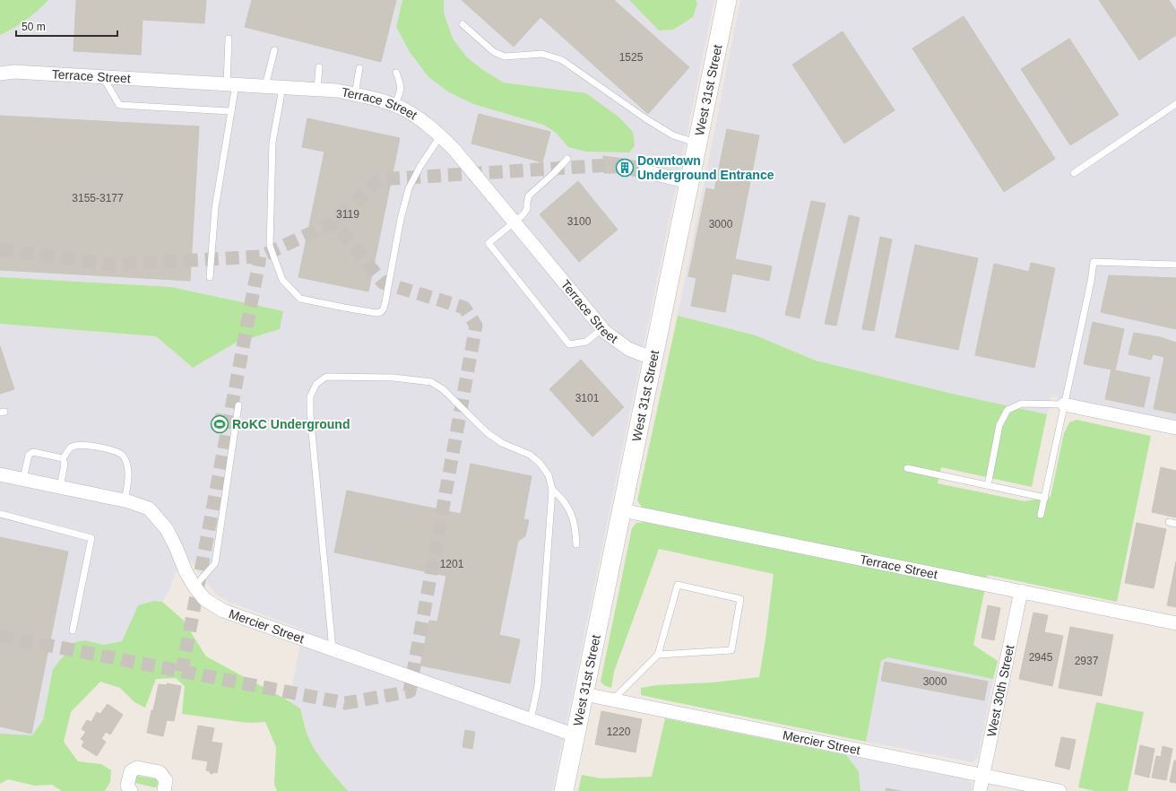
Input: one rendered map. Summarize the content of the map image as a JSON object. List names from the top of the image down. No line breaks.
{"streets":{"main road":["West 31st Street"],"street":["Terrace Street","Mercier Street","West 30th Street"]},"crossings":[["Terrace Street","West 31st Street"],["Terrace Street","West 30th Street"],["West 31st Street","Mercier Street"],["Mercier Street","West 30th Street"]],"places":{"building":["Downtown Underground Entrance"],"sports":["RoKC Underground"]},"house_numbers":["1525","3155-3177","3119","3100","3000","3101","1201","2945","2937","3000","1220"],"scale_bar":"50 m"}
